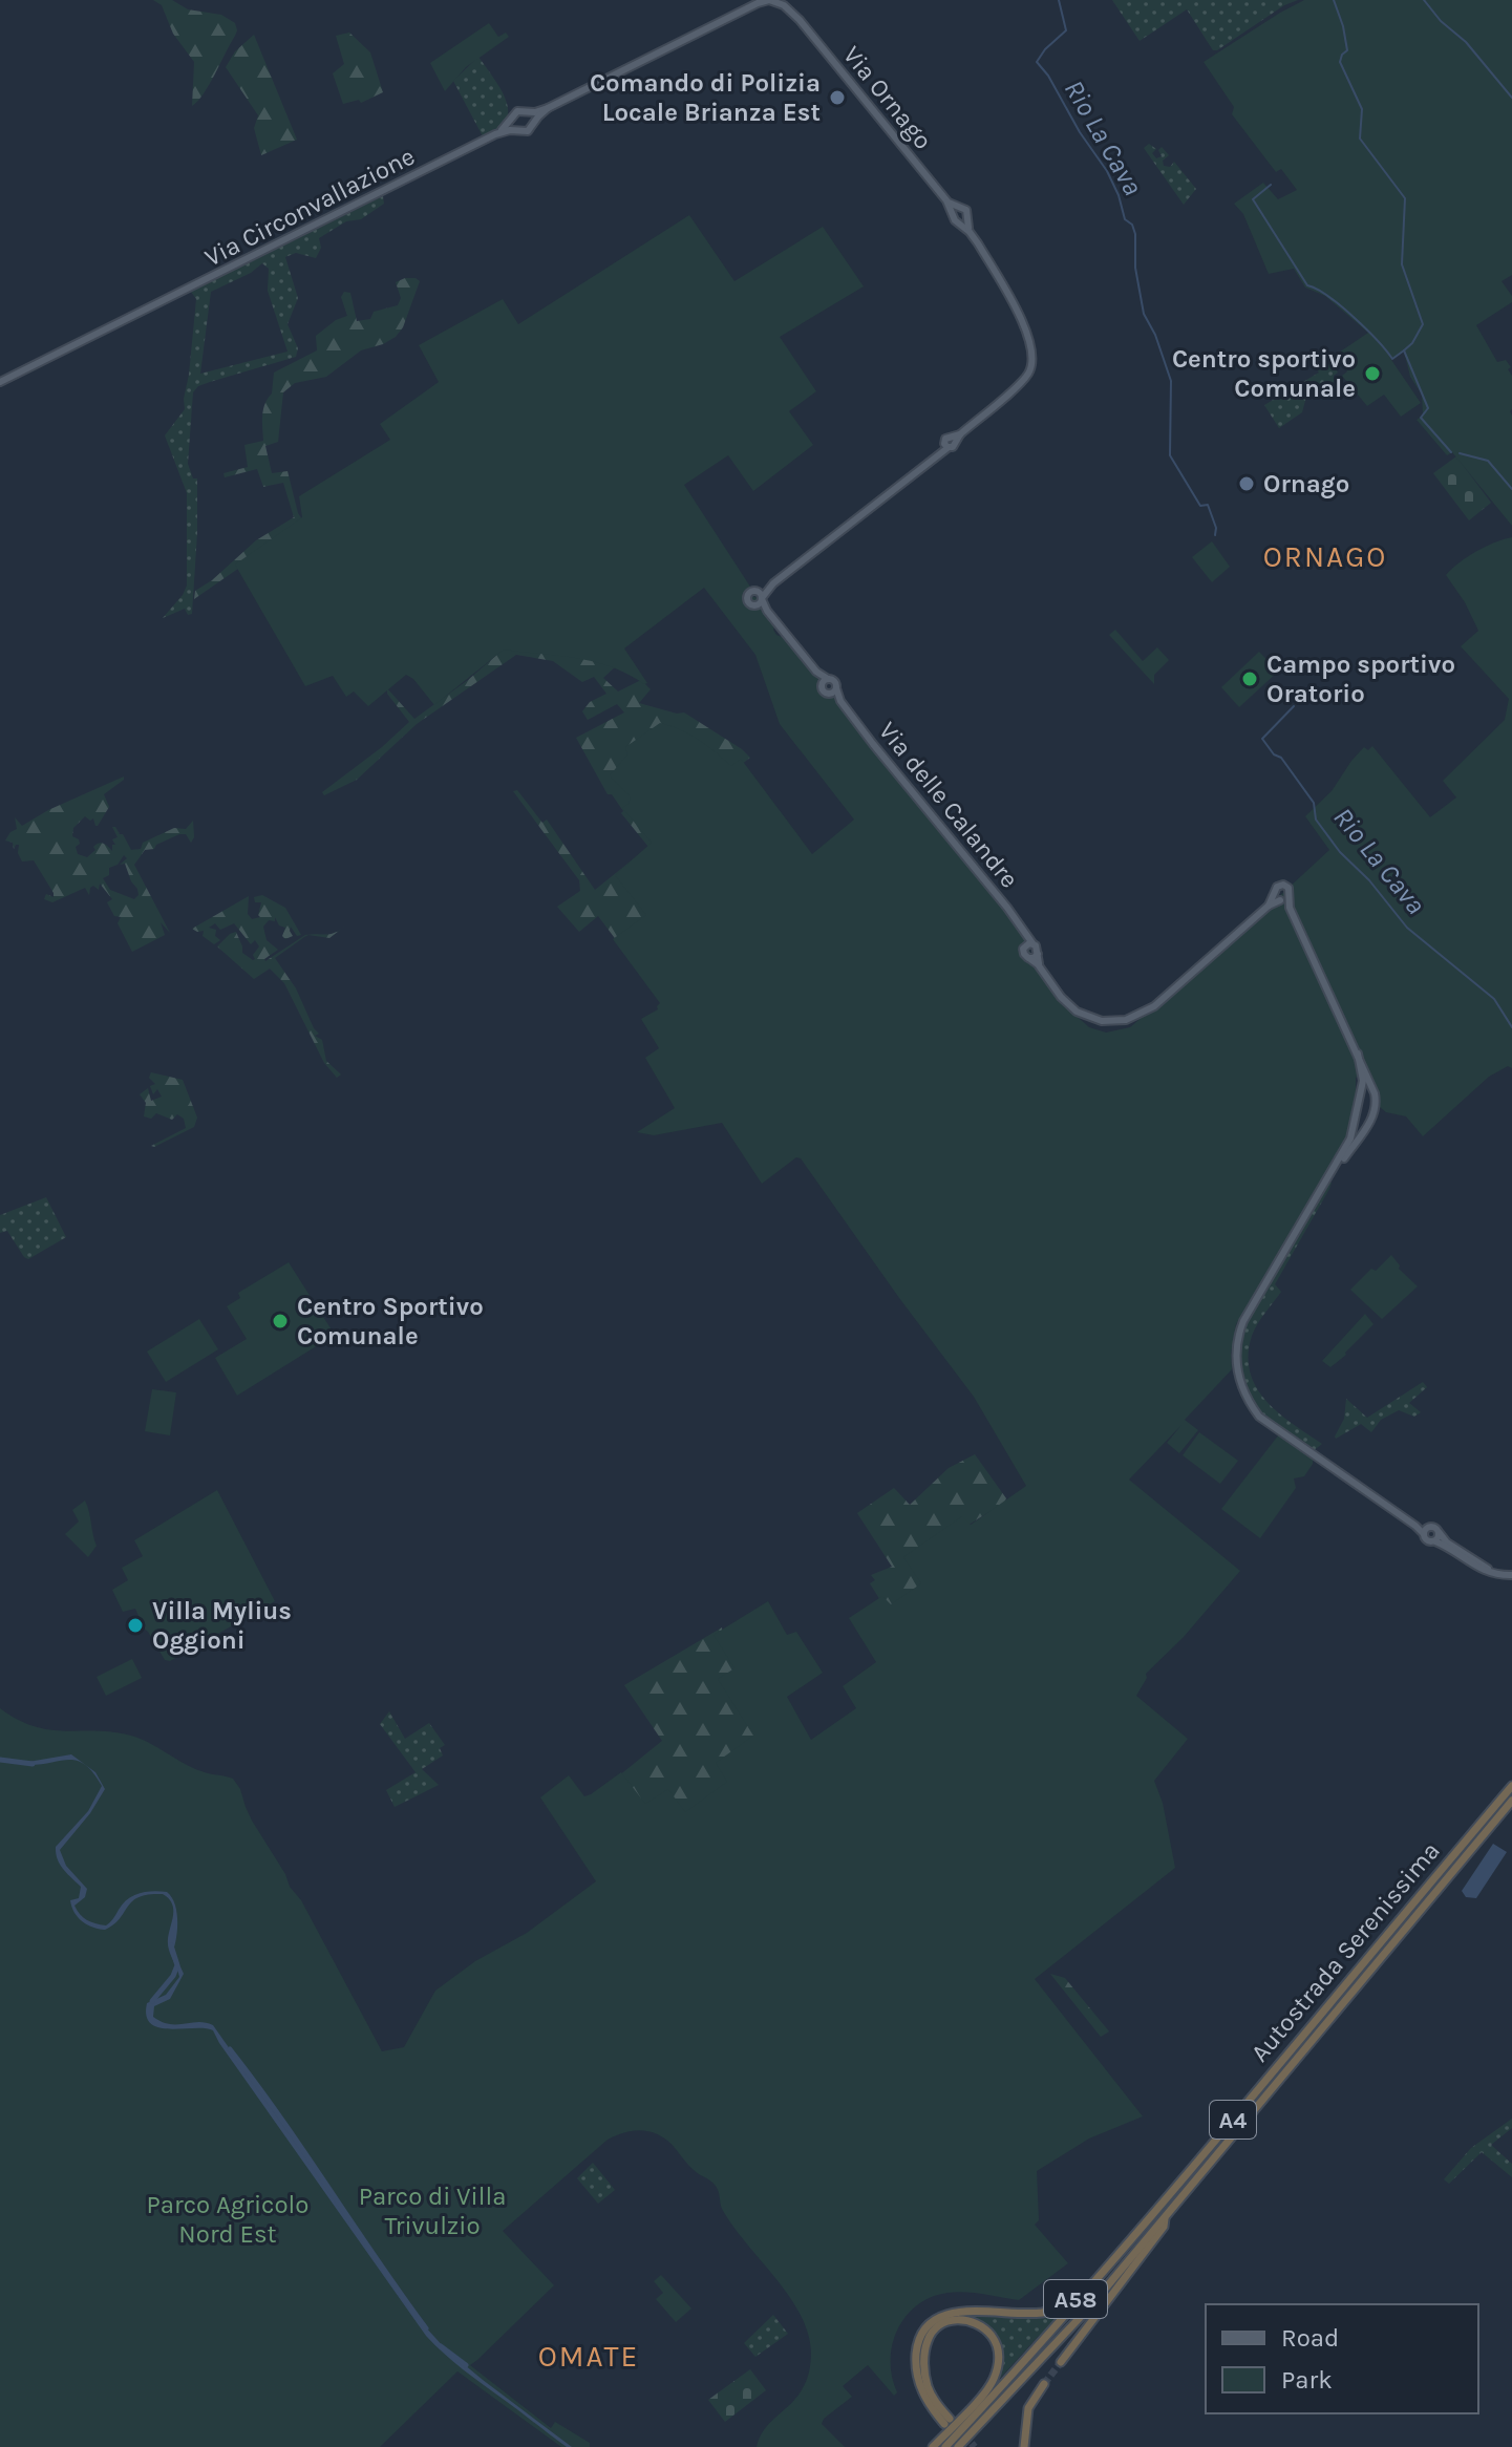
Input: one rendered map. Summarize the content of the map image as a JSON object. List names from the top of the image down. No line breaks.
{"streets":{"highway":["Autostrada Serenissima","A4","A58"],"main road":["Via Ornago","Via Circonvallazione","Via delle Calandre"]},"crossings":[["Via Ornago","Via Circonvallazione"],["Autostrada Serenissima","A58"]],"districts":["ORNAGO","OMATE"],"water":["Rio La Cava"],"parks":["Parco di Villa Trivulzio","Parco Agricolo Nord Est"],"places":["Comando di Polizia Locale Brianza Est","Centro sportivo Comunale","Ornago","Campo sportivo Oratorio","Centro Sportivo Comunale","Villa Mylius Oggioni"],"legend":["Road","Park"]}
